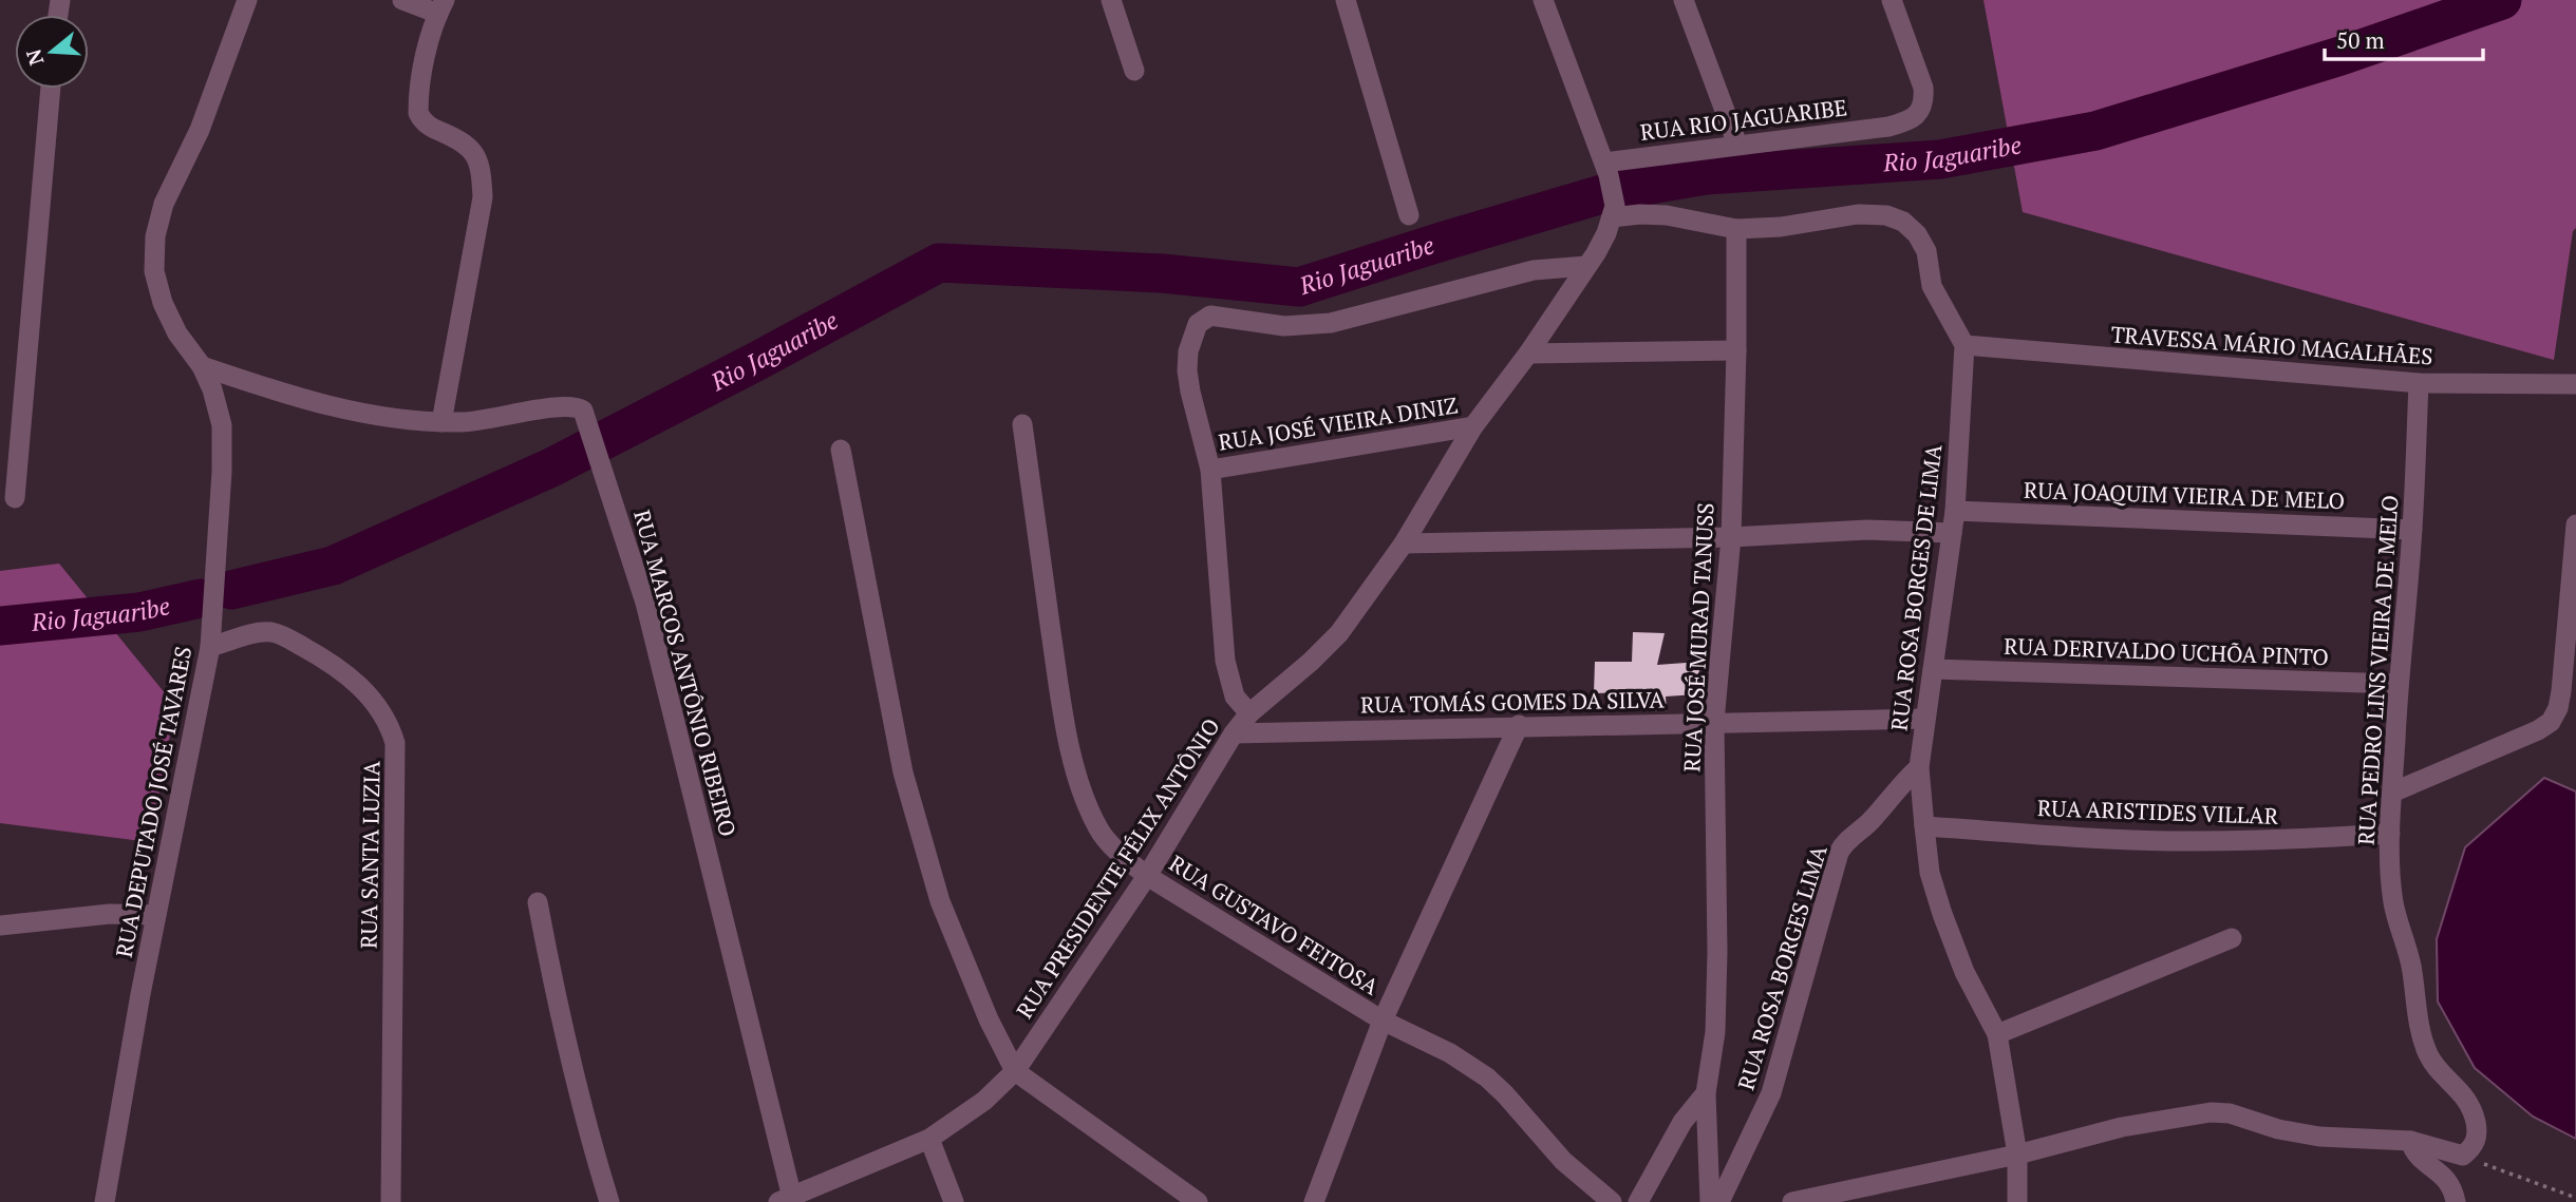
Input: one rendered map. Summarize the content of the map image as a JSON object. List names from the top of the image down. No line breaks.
{"streets":{"street":["RUA RIO JAGUARIBE","TRAVESSA MÁRIO MAGALHÃES","RUA JOSÉ VIEIRA DINIZ","RUA JOAQUIM VIEIRA DE MELO","RUA ROSA BORGES DE LIMA","RUA JOSÉ MURAD TANUSS","RUA DERIVALDO UCHÕA PINTO","RUA PEDRO LINS VIEIRA DE MELO","RUA MARCOS ANTÔNIO RIBEIRO","RUA TOMÁS GOMES DA SILVA","RUA DEPUTADO JOSÉ TAVARES","RUA ARISTIDES VILLAR","RUA SANTA LUZIA","RUA PRESIDENTE FÉLIX ANTÔNIO","RUA GUSTAVO FEITOSA","RUA ROSA BORGES LIMA"]},"crossings":[["TRAVESSA MÁRIO MAGALHÃES","RUA ROSA BORGES DE LIMA"],["TRAVESSA MÁRIO MAGALHÃES","RUA PEDRO LINS VIEIRA DE MELO"],["RUA JOSÉ VIEIRA DINIZ","RUA PRESIDENTE FÉLIX ANTÔNIO"],["RUA JOAQUIM VIEIRA DE MELO","RUA ROSA BORGES DE LIMA"],["RUA JOAQUIM VIEIRA DE MELO","RUA PEDRO LINS VIEIRA DE MELO"],["RUA ROSA BORGES DE LIMA","RUA DERIVALDO UCHÕA PINTO"],["RUA ROSA BORGES DE LIMA","RUA TOMÁS GOMES DA SILVA"],["RUA ROSA BORGES DE LIMA","RUA ARISTIDES VILLAR"],["RUA ROSA BORGES DE LIMA","RUA ROSA BORGES LIMA"],["RUA JOSÉ MURAD TANUSS","RUA TOMÁS GOMES DA SILVA"],["RUA DERIVALDO UCHÕA PINTO","RUA PEDRO LINS VIEIRA DE MELO"],["RUA PEDRO LINS VIEIRA DE MELO","RUA ARISTIDES VILLAR"],["RUA MARCOS ANTÔNIO RIBEIRO","RUA DEPUTADO JOSÉ TAVARES"],["RUA MARCOS ANTÔNIO RIBEIRO","RUA PRESIDENTE FÉLIX ANTÔNIO"],["RUA TOMÁS GOMES DA SILVA","RUA PRESIDENTE FÉLIX ANTÔNIO"],["RUA DEPUTADO JOSÉ TAVARES","RUA SANTA LUZIA"],["RUA PRESIDENTE FÉLIX ANTÔNIO","RUA GUSTAVO FEITOSA"]],"water":["Rio Jaguaribe"],"scale_bar":"50 m","north":"left"}
